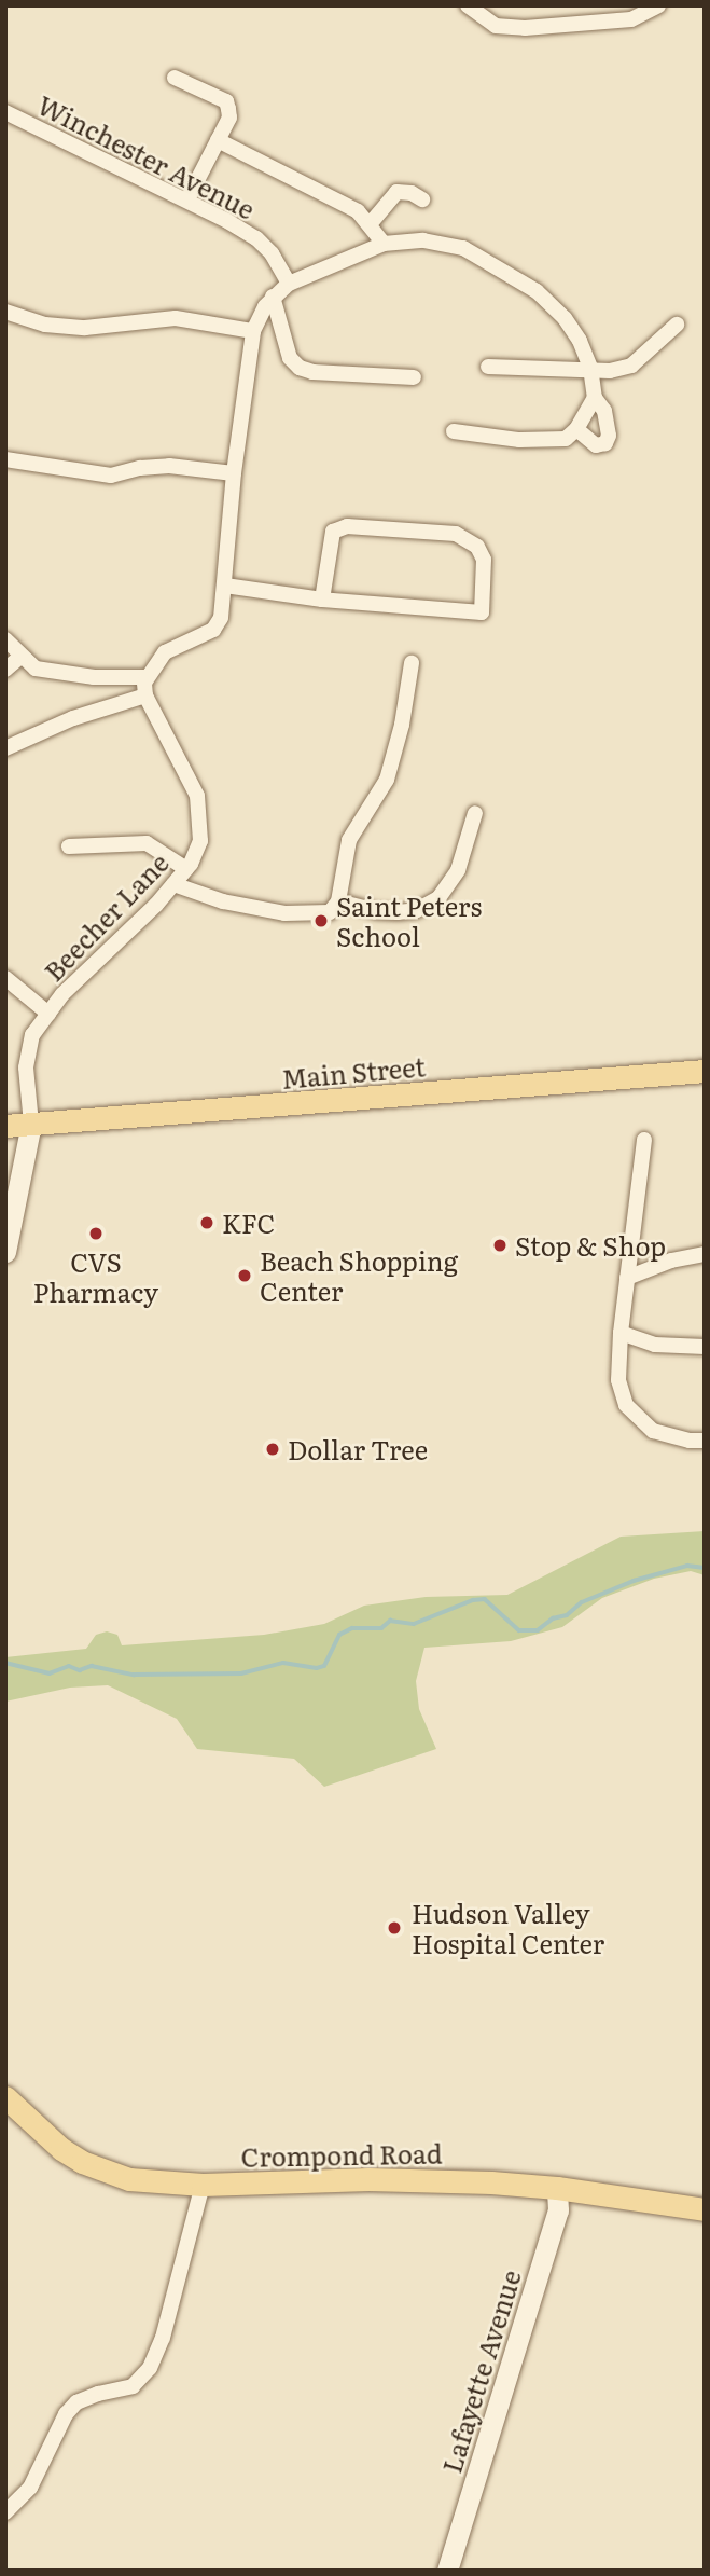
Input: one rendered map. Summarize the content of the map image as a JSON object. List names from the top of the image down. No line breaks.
{"streets":{"main road":["Main Street","Crompond Road"],"street":["Winchester Avenue","Beecher Lane","Lafayette Avenue"]},"crossings":[["Beecher Lane","Main Street"],["Crompond Road","Lafayette Avenue"]],"places":["Saint Peters School","KFC","CVS Pharmacy","Stop & Shop","Beach Shopping Center","Dollar Tree","Hudson Valley Hospital Center"]}
